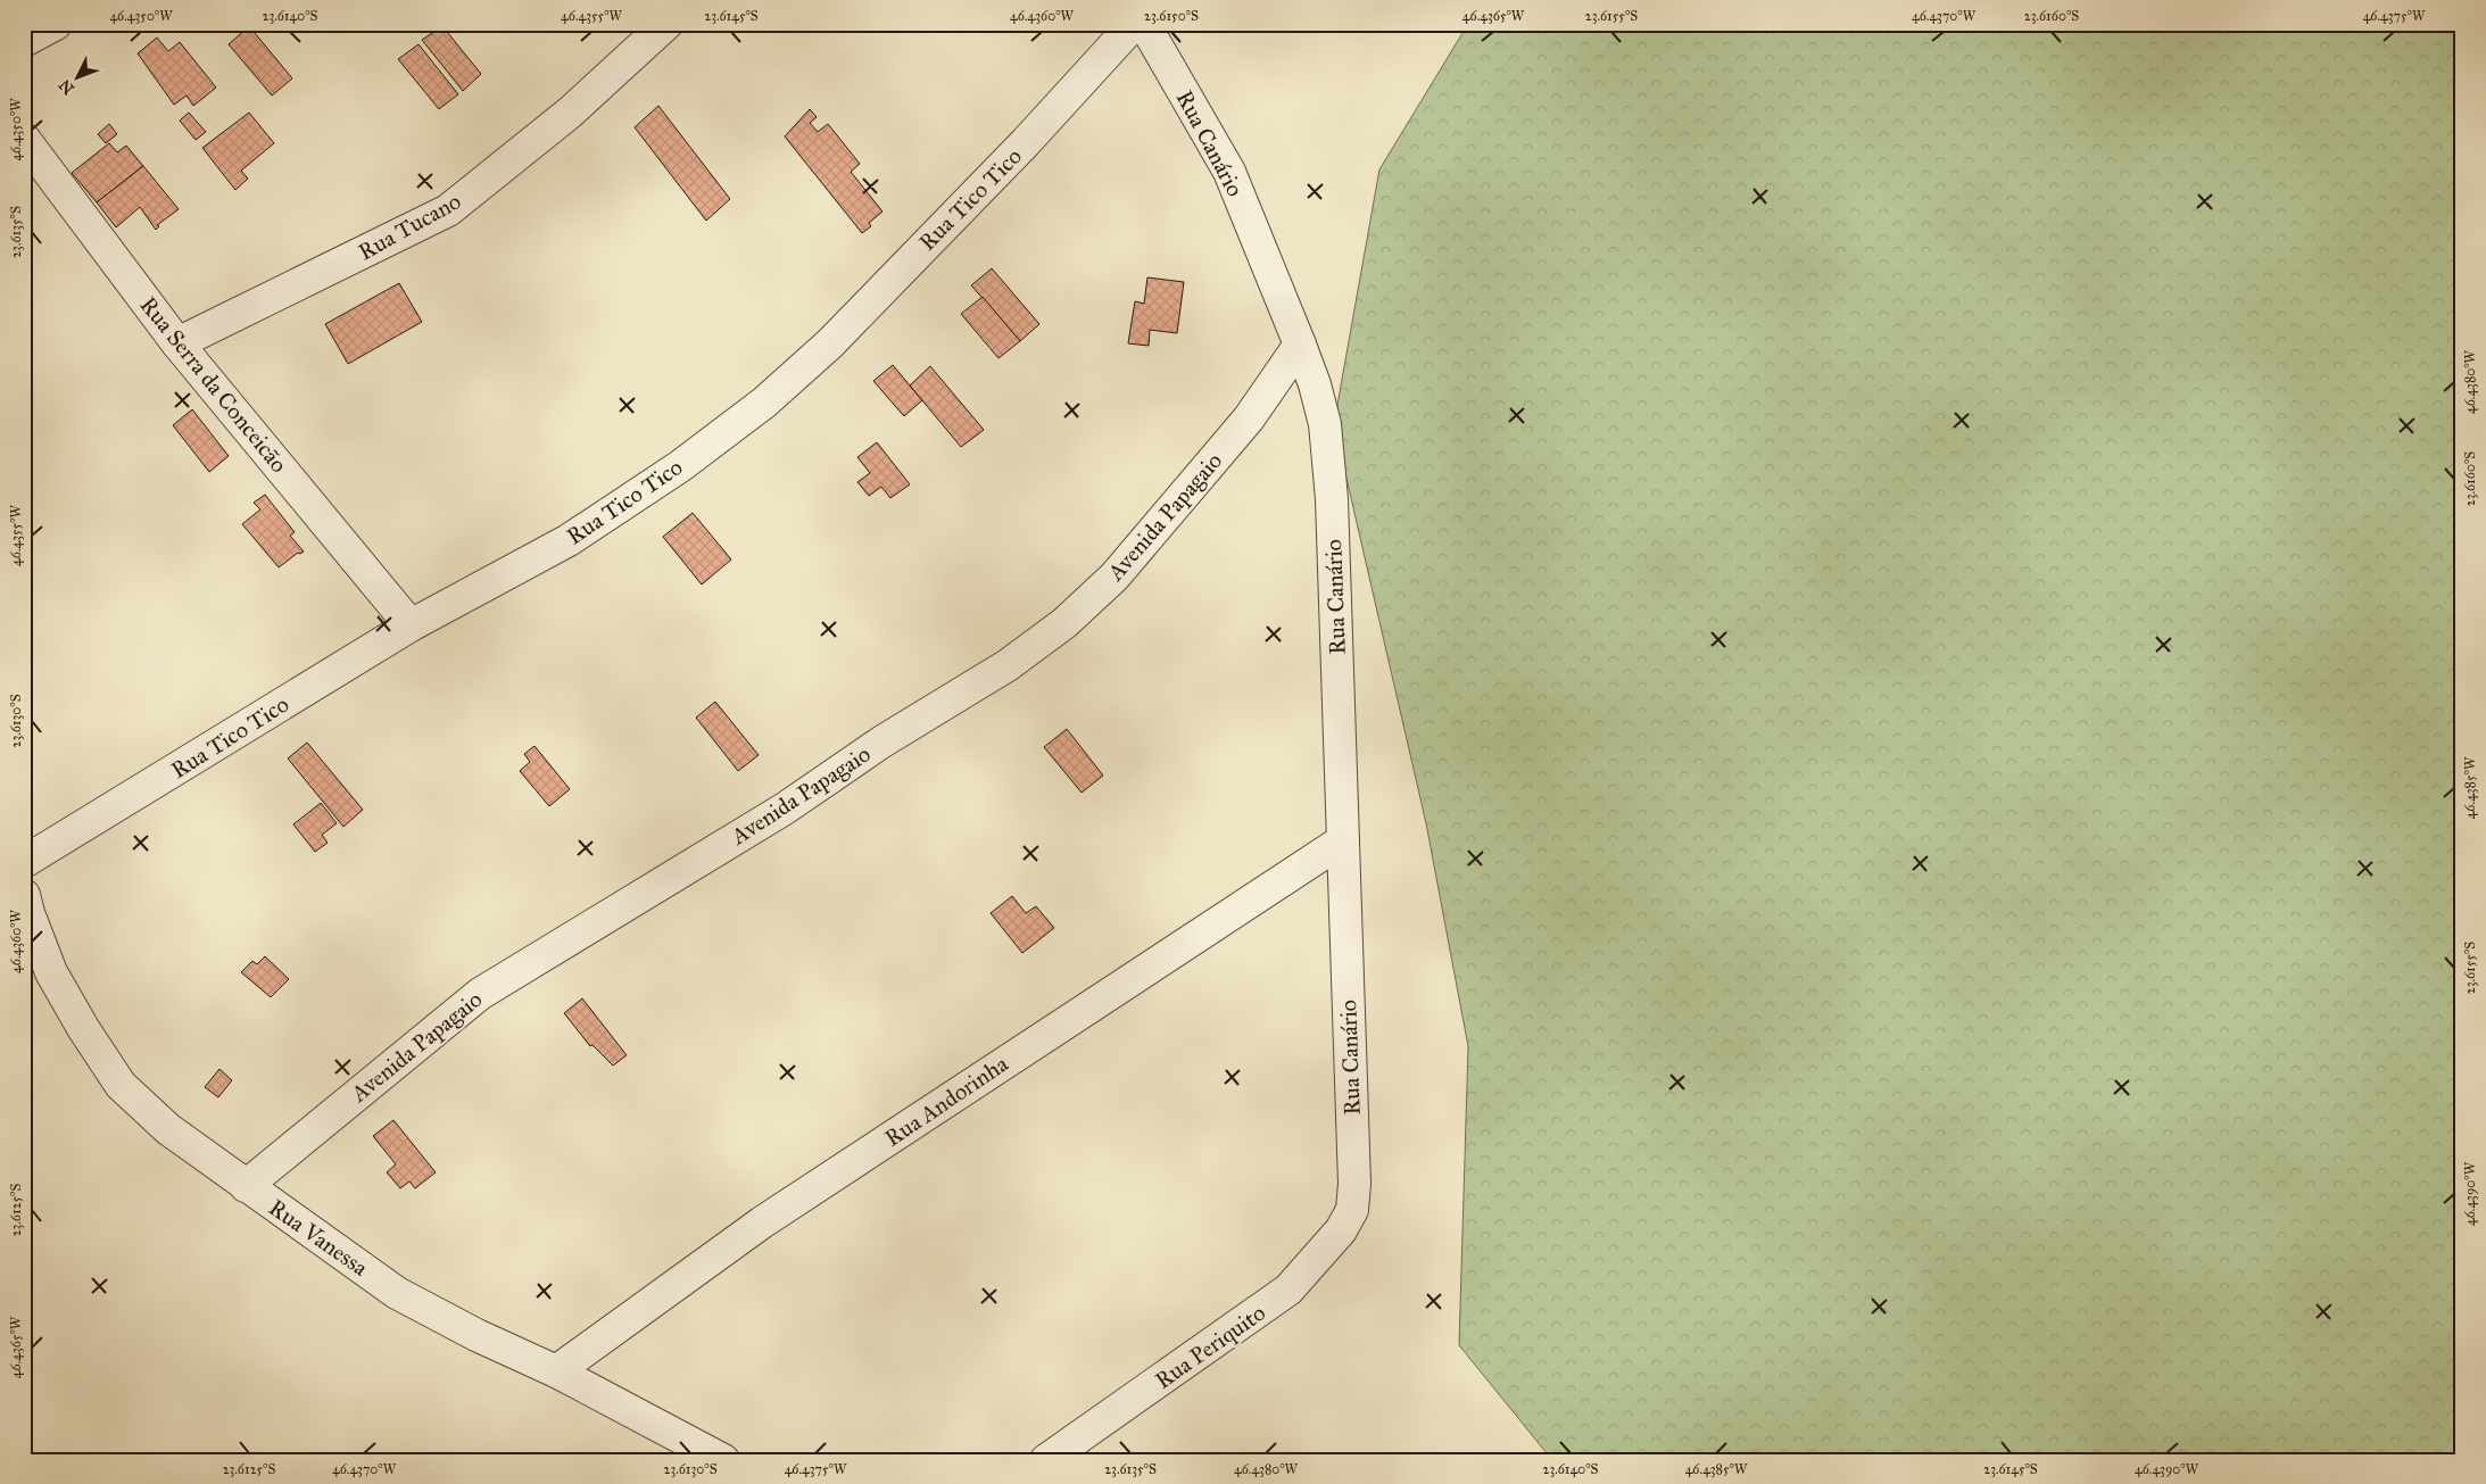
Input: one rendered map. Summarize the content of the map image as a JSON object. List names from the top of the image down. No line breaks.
{"streets":{"street":["Rua Canário","Rua Tico Tico","Rua Tucano","Rua Serra da Conceicão","Avenida Papagaio","Rua Andorinha","Rua Vanessa","Rua Periquito"]},"crossings":[["Rua Canário","Rua Tico Tico"],["Rua Canário","Avenida Papagaio"],["Rua Canário","Rua Andorinha"],["Rua Canário","Rua Periquito"],["Rua Tico Tico","Rua Serra da Conceicão"],["Rua Tucano","Rua Serra da Conceicão"],["Avenida Papagaio","Rua Vanessa"],["Rua Andorinha","Rua Vanessa"]],"north":"bottom left","coordinates":["46.4350°W","23.6140°S","46.4355°W","23.6145°S","46.4360°W","23.6150°S","46.4365°W","23.6155°S","46.4370°W","23.6160°S","46.4375°W","23.6135°S","46.4380°W","23.6130°S","46.4385°W","46.4390°W","23.6125°S"]}
